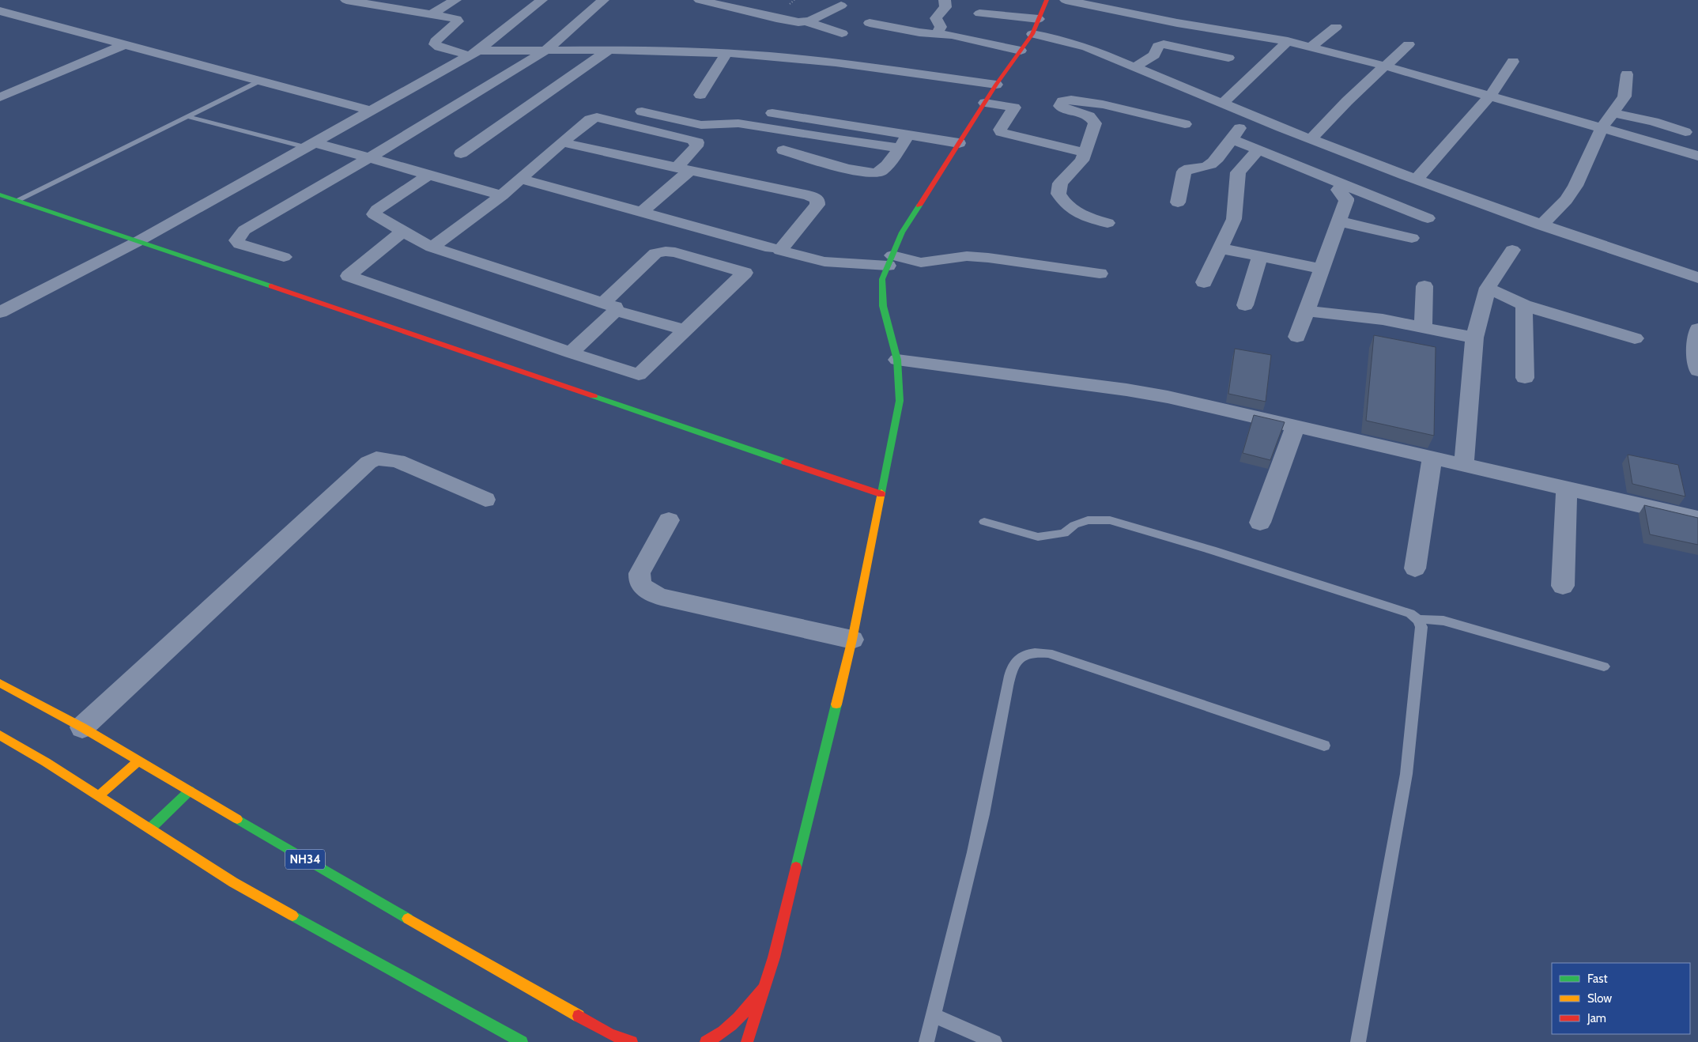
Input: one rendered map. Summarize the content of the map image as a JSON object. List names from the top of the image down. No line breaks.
{"streets":{"main road":["NH34"]},"legend":["Fast","Slow","Jam"]}
